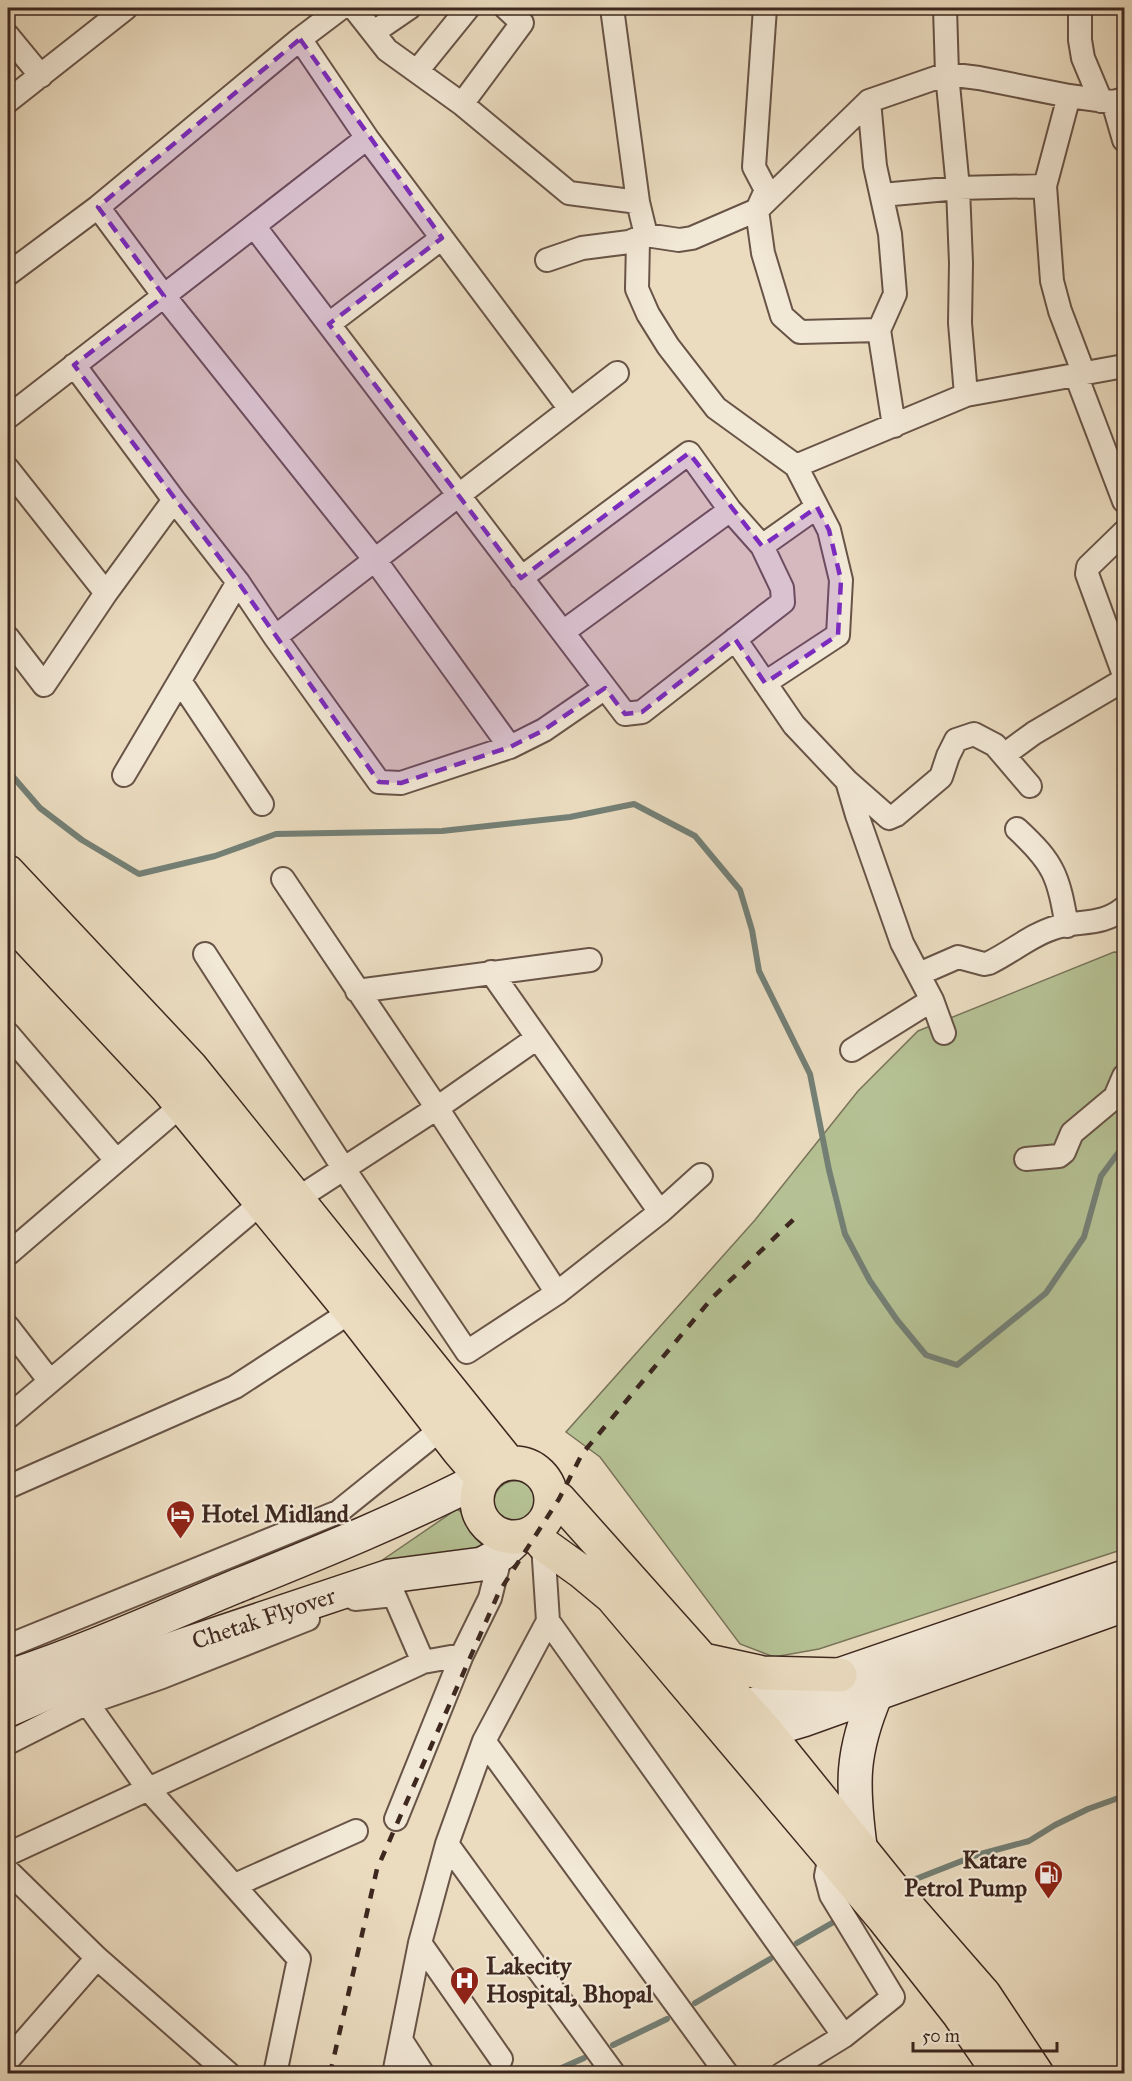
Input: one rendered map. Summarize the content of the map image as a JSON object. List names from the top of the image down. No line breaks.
{"streets":{"main road":["Chetak Flyover"]},"places":{"hotel":["Hotel Midland"],"fuel station":["Katare Petrol Pump"],"hospital":["Lakecity Hospital, Bhopal"]},"scale_bar":"50 m"}
